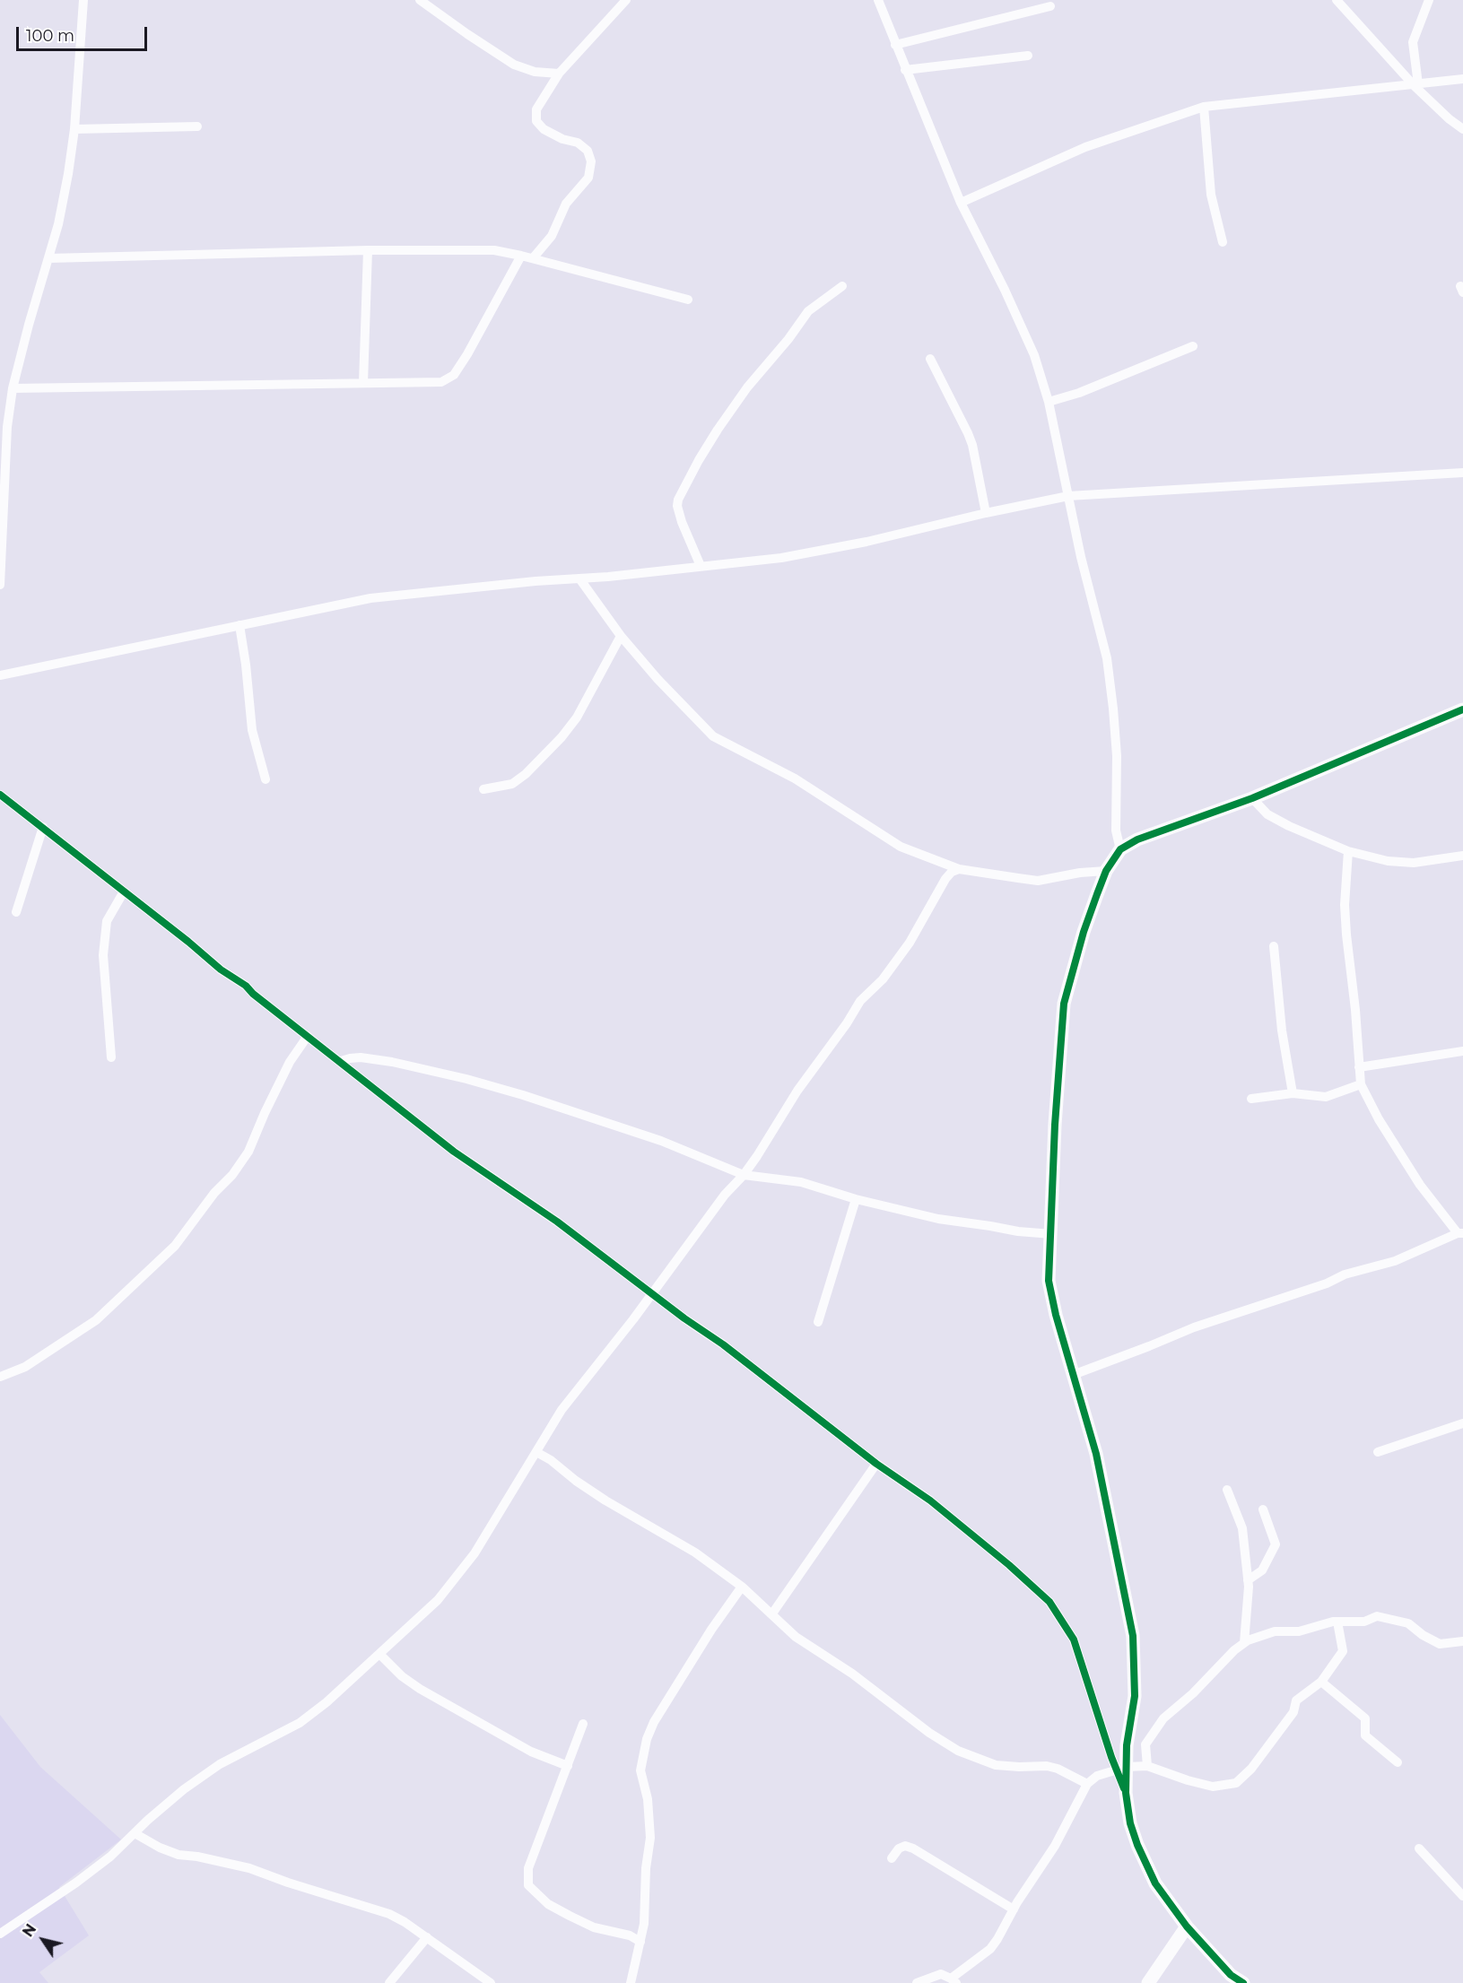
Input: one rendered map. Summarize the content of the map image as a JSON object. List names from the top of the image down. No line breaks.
{"scale_bar":"100 m","north":"top left"}
